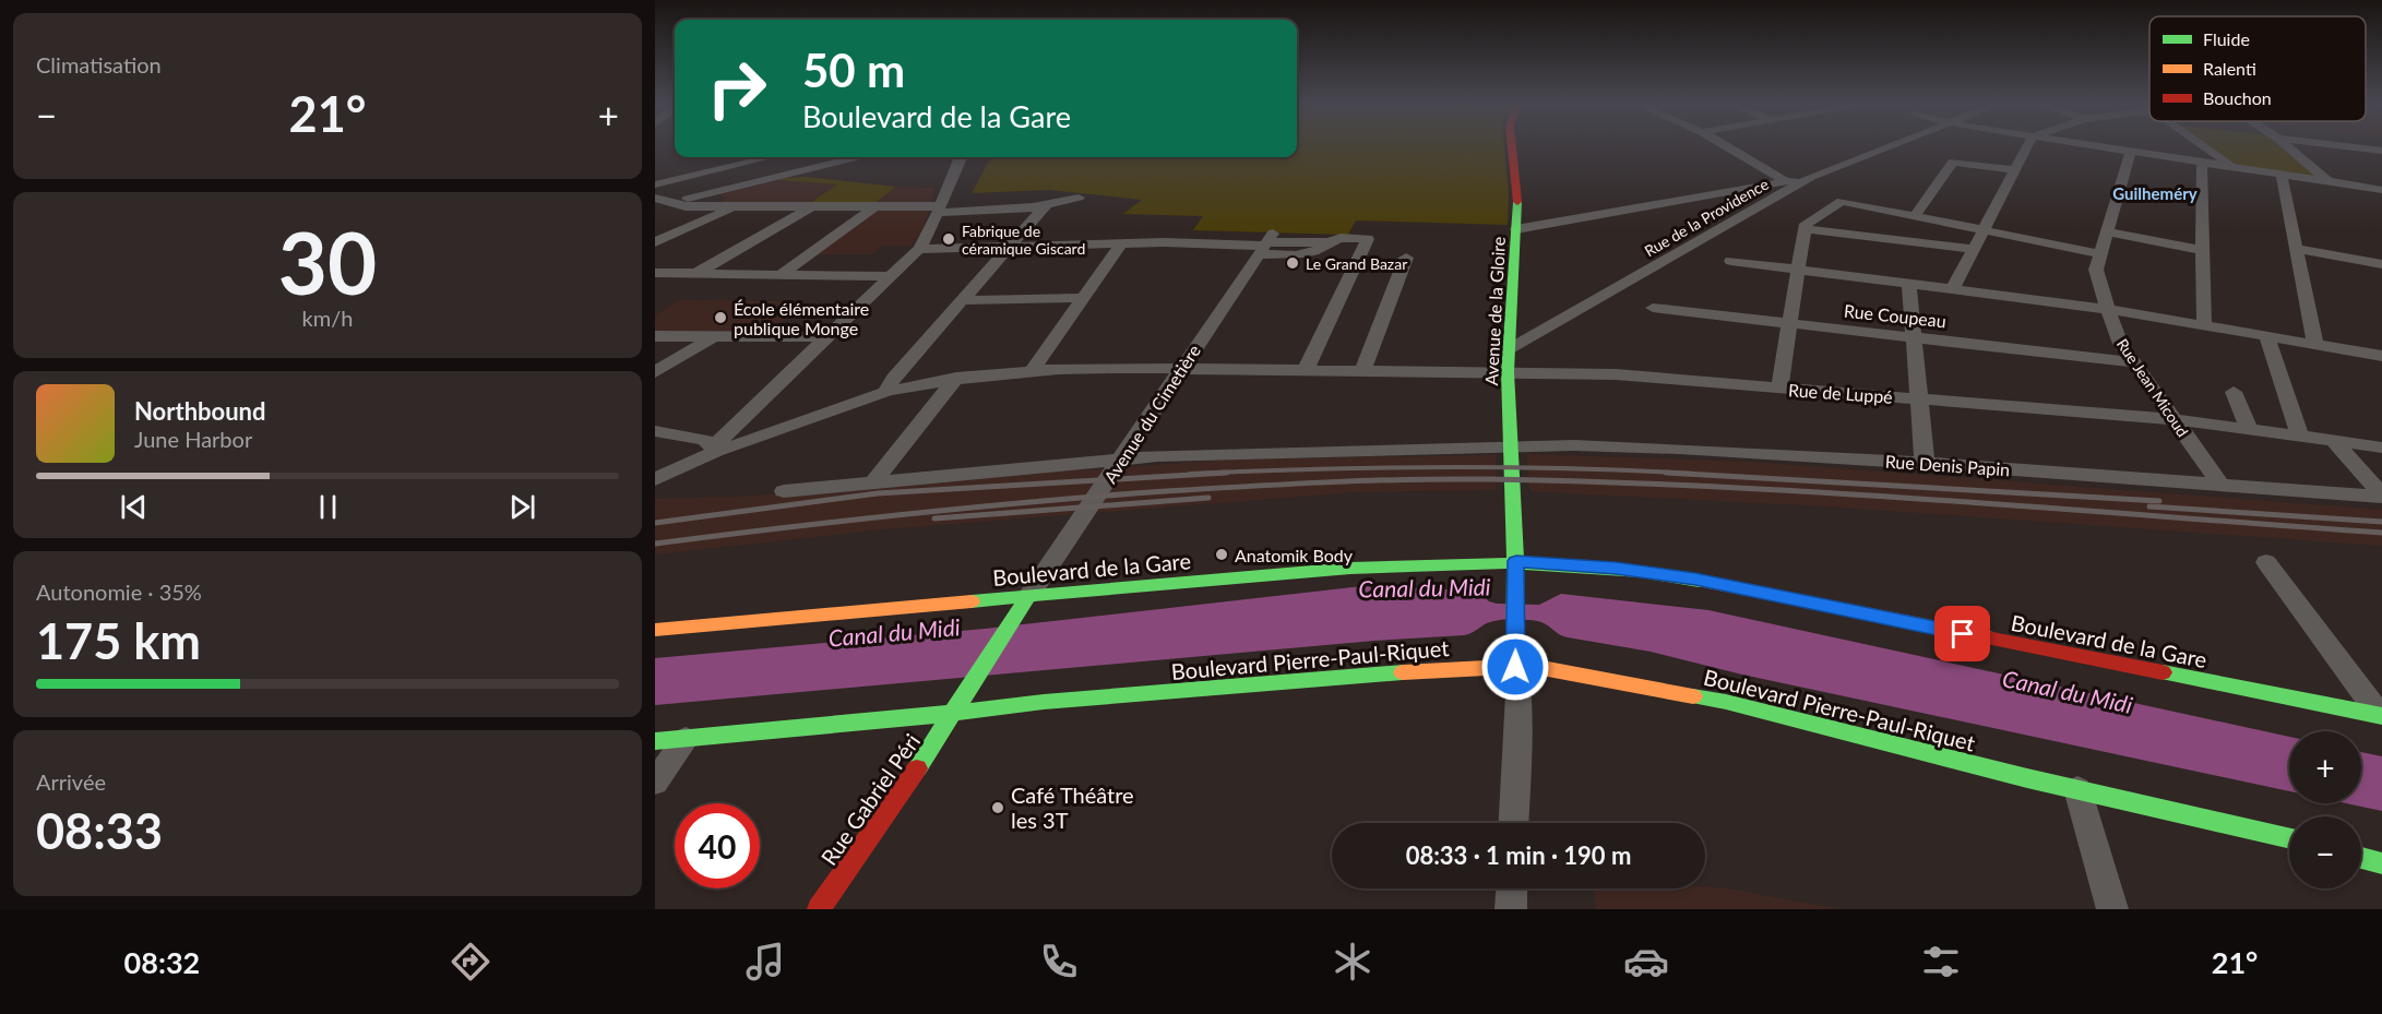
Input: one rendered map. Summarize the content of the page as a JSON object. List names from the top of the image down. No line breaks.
{"streets":{"main road":["Avenue de la Gloire","Boulevard de la Gare","Boulevard Pierre-Paul-Riquet","Rue Gabriel Péri"],"street":["Rue de la Providence","Rue Coupeau","Rue Jean Micoud","Rue de Luppé","Avenue du Cimetière","Rue Denis Papin"]},"crossings":[["Rue de la Providence","Avenue de la Gloire"],["Avenue de la Gloire","Rue de Luppé"],["Avenue de la Gloire","Rue Denis Papin"],["Avenue de la Gloire","Boulevard de la Gare"],["Avenue de la Gloire","Boulevard Pierre-Paul-Riquet"],["Rue Coupeau","Rue Jean Micoud"],["Rue Jean Micoud","Rue de Luppé"],["Rue Jean Micoud","Rue Denis Papin"],["Rue de Luppé","Avenue du Cimetière"],["Avenue du Cimetière","Rue Denis Papin"],["Avenue du Cimetière","Boulevard de la Gare"],["Avenue du Cimetière","Rue Gabriel Péri"],["Boulevard de la Gare","Rue Gabriel Péri"],["Boulevard Pierre-Paul-Riquet","Rue Gabriel Péri"]],"districts":["Guilheméry"],"water":["Canal du Midi"],"places":["Fabrique de céramique Giscard","Le Grand Bazar","École élémentaire publique Monge","Anatomik Body","Café Théâtre les 3T"],"legend":["Fluide","Ralenti","Bouchon"],"page":{"tile":["Climatisation",["30","km/h"],["Autonomie · 35%","175 km"],["Arrivée","08:33"]],"turn":["50 m","Boulevard de la Gare"],"heat":["−","21°","+"],"song":["Northbound","June Harbor"],"map_buttons":["+","−"],"limit":"40","trip":"08:33 · 1 min · 190 m","tabs":["08:32","21°"]}}
